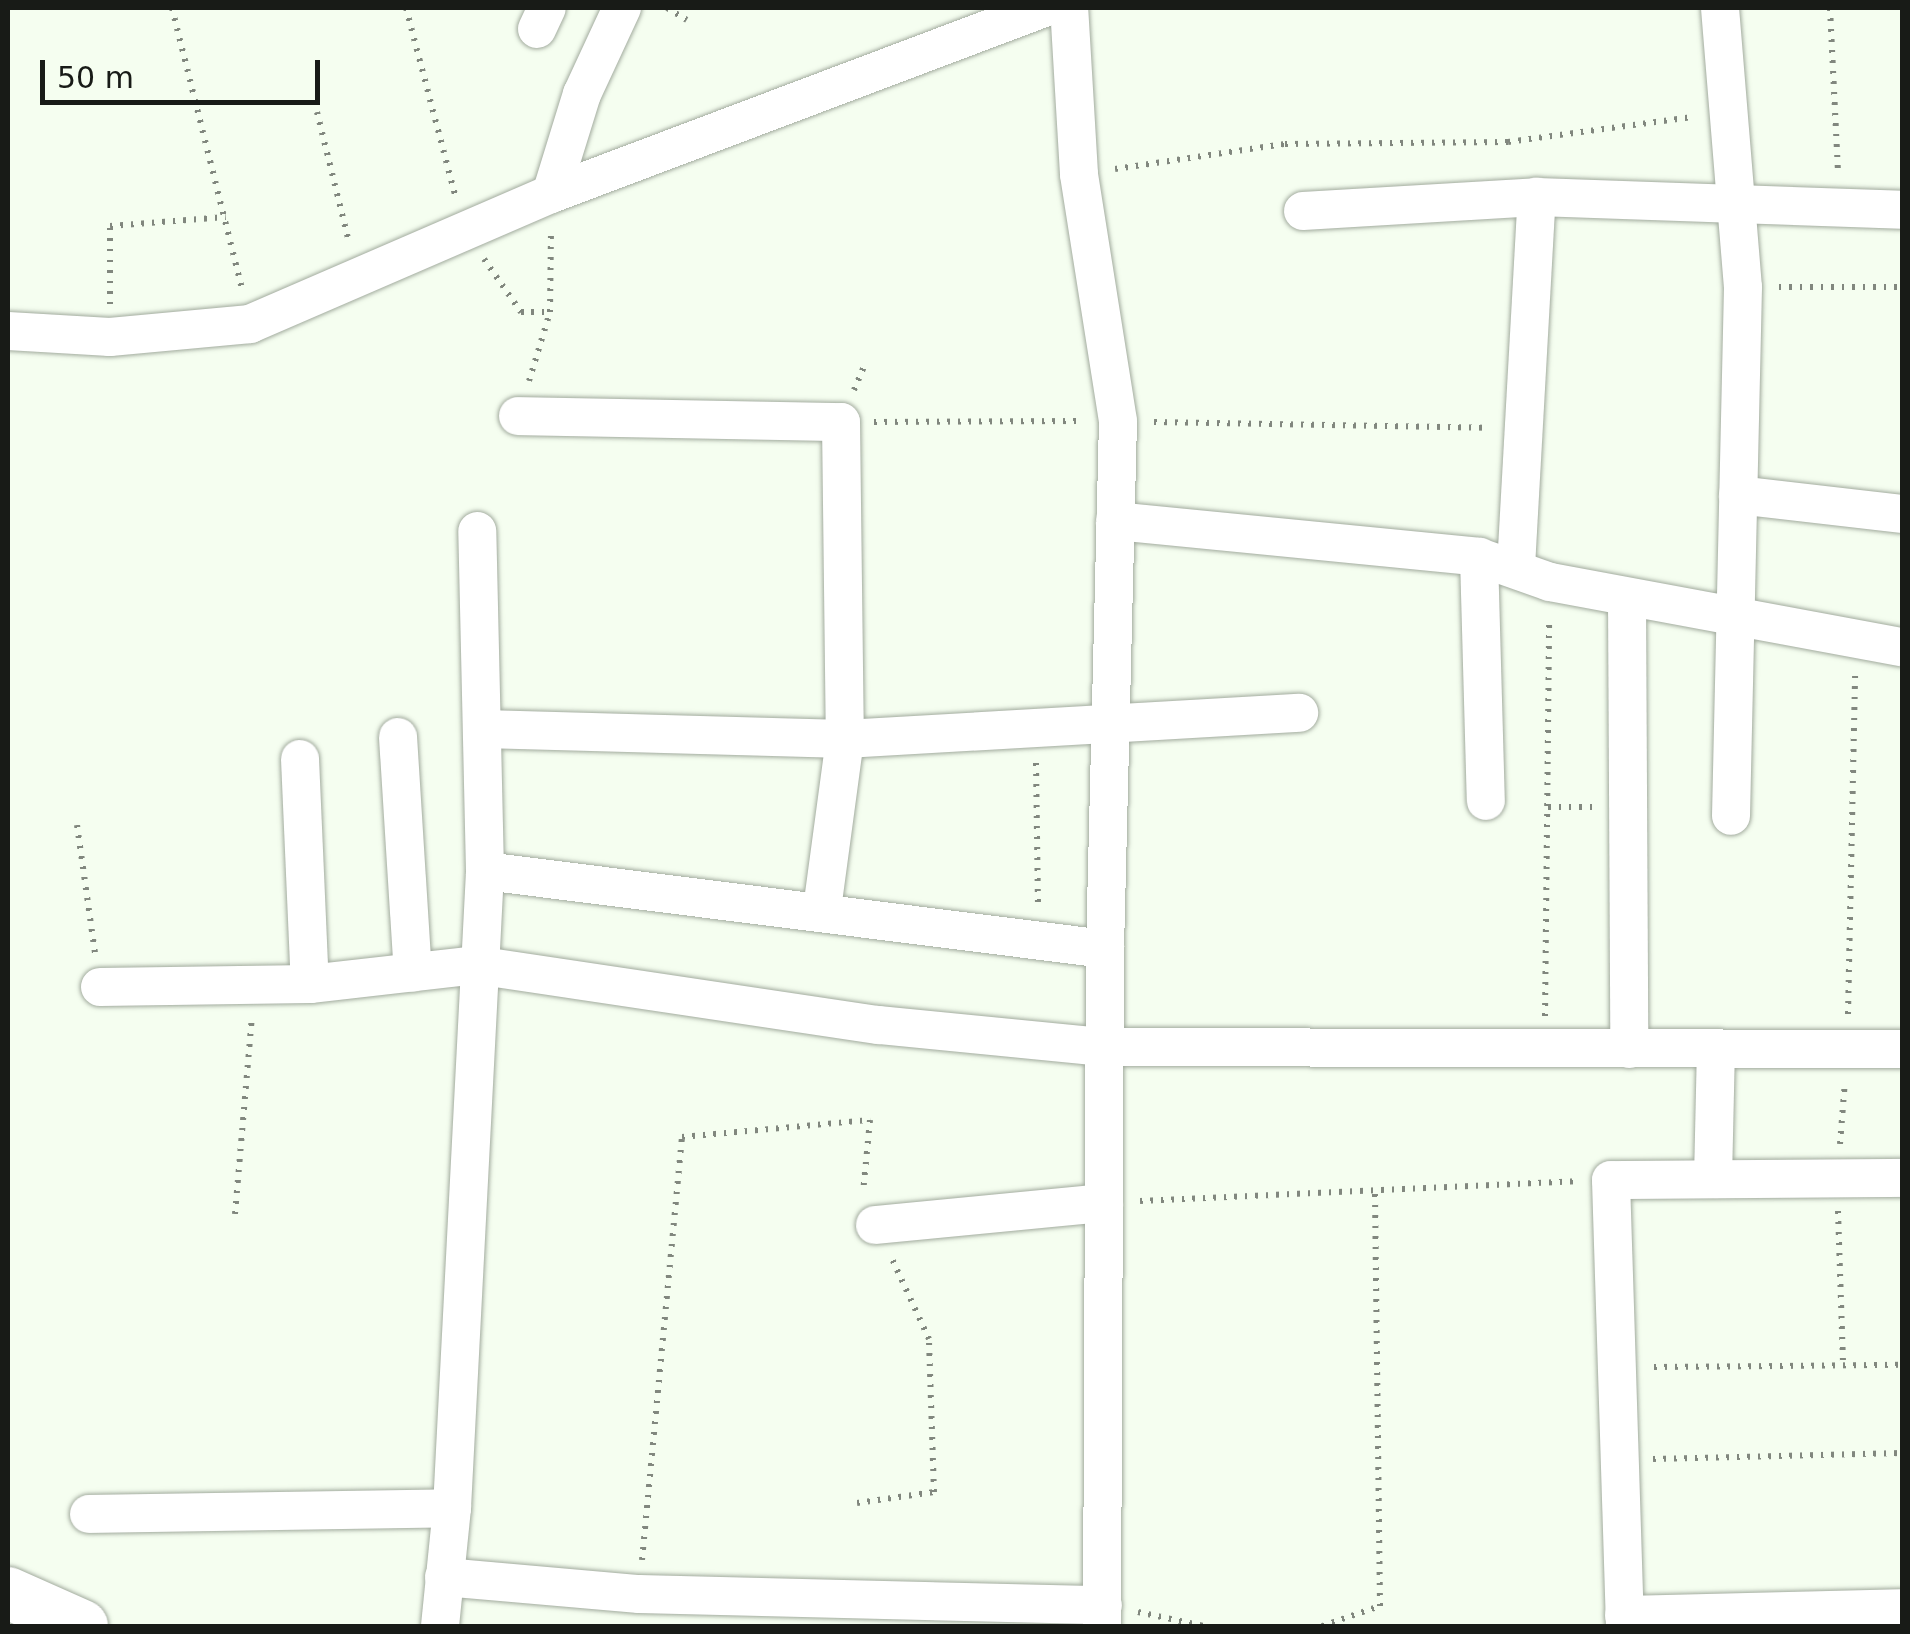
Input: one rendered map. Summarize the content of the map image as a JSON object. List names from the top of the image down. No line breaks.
{"scale_bar":"50 m"}
